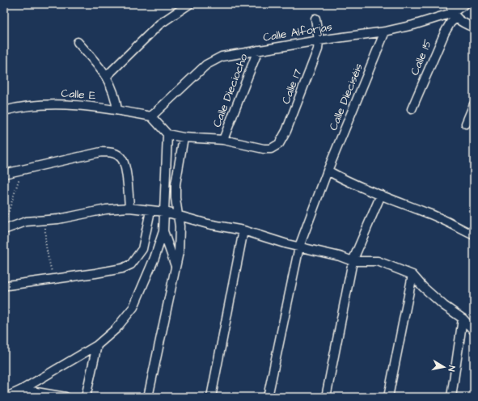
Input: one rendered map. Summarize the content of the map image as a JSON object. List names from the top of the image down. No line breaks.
{"streets":{"street":["Calle Alforjas","Calle 15","Calle 17","Calle Dieciocho","Calle E","Calle Dieciséis"]},"crossings":[["Calle Alforjas","Calle 15"],["Calle Alforjas","Calle 17"],["Calle Alforjas","Calle Dieciocho"],["Calle Alforjas","Calle E"],["Calle Alforjas","Calle Dieciséis"],["Calle 17","Calle Dieciocho"]],"north":"right"}
